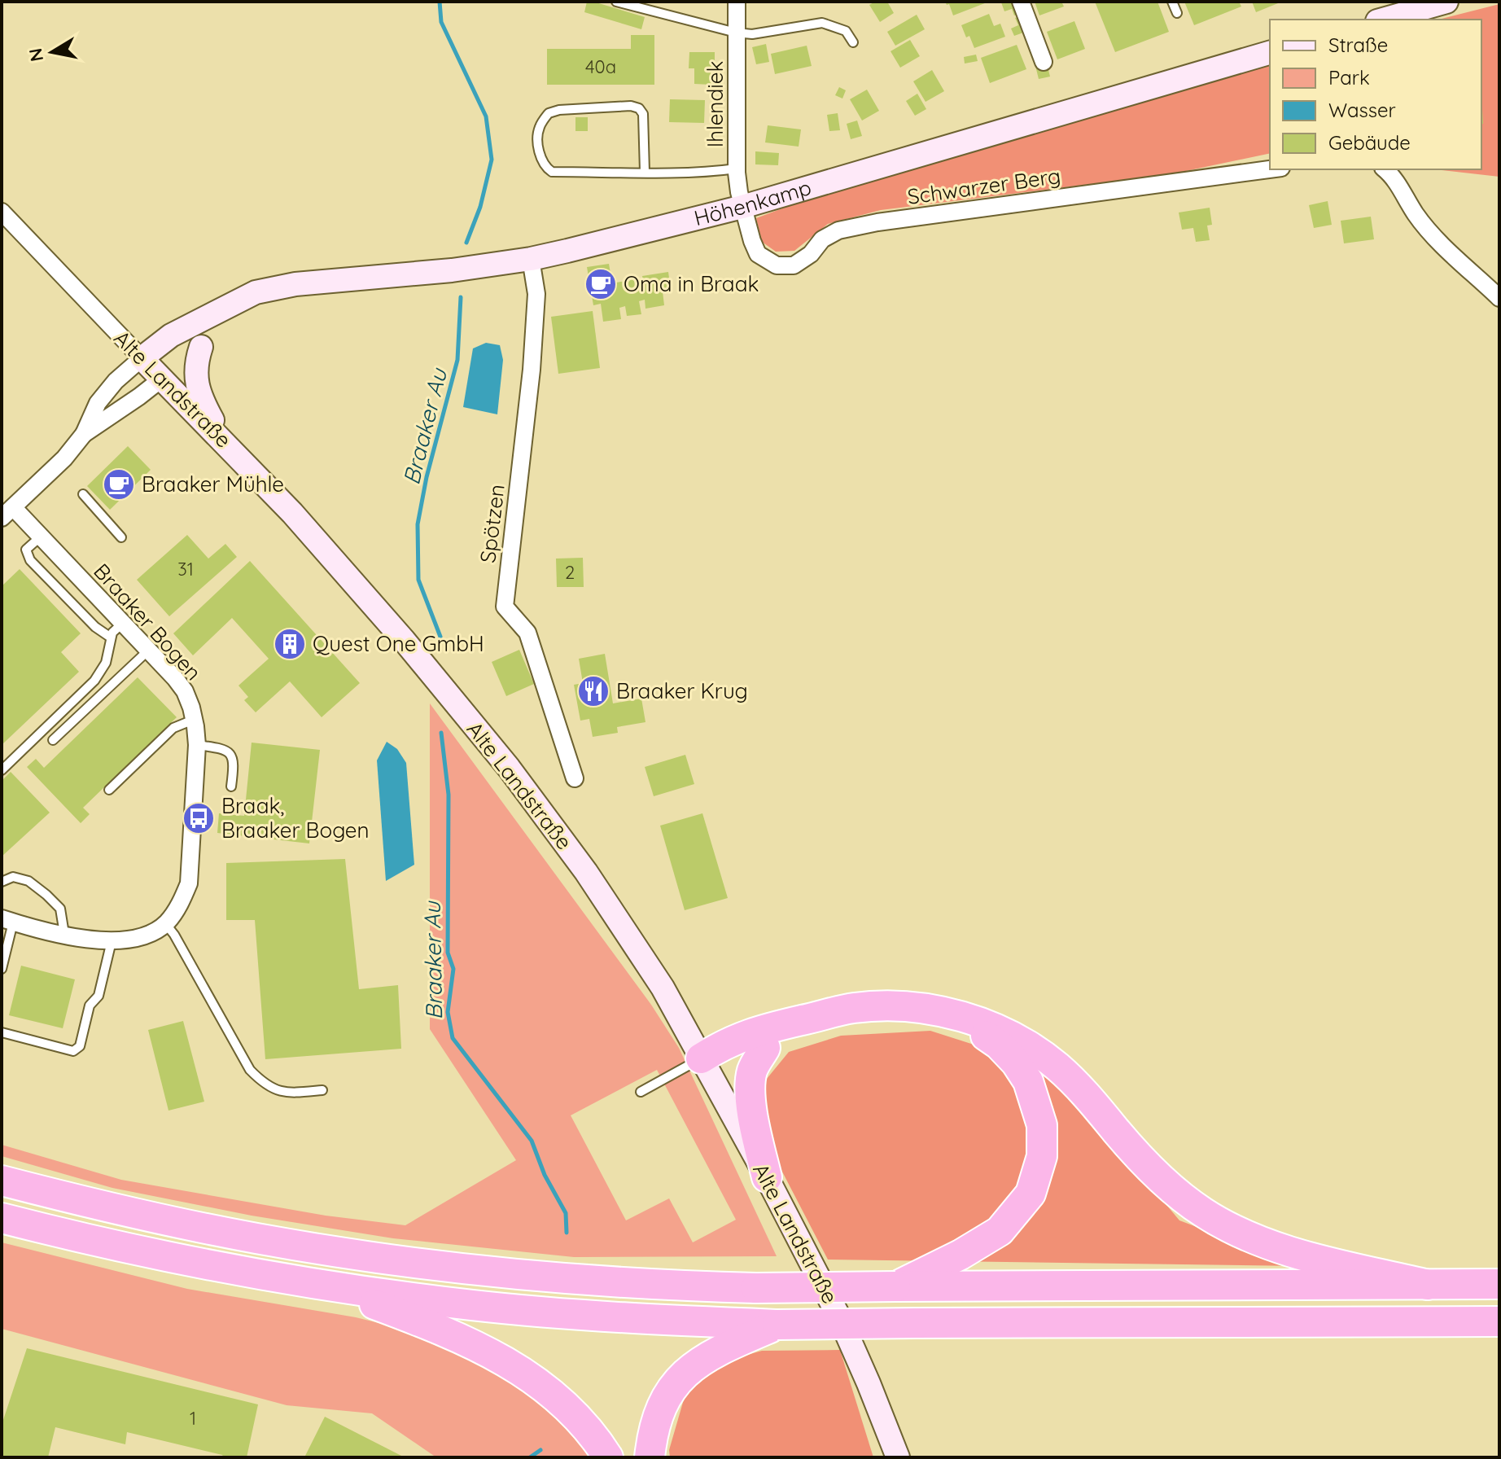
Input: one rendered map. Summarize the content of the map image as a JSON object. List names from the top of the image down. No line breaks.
{"streets":{"main road":["Höhenkamp","Alte Landstraße"],"street":["Ihlendiek","Schwarzer Berg","Spötzen","Braaker Bogen"]},"crossings":[["Ihlendiek","Schwarzer Berg"],["Ihlendiek","Höhenkamp"],["Schwarzer Berg","Höhenkamp"],["Höhenkamp","Alte Landstraße"],["Höhenkamp","Spötzen"]],"water":["Braaker Au"],"places":{"cafe":["Oma in Braak","Braaker Mühle"],"building":["Quest One GmbH"],"restaurant":["Braaker Krug"],"bus stop":["Braak, Braaker Bogen"]},"house_numbers":["40a","31","2","1"],"legend":["Straße","Park","Wasser","Gebäude"],"north":"left"}
